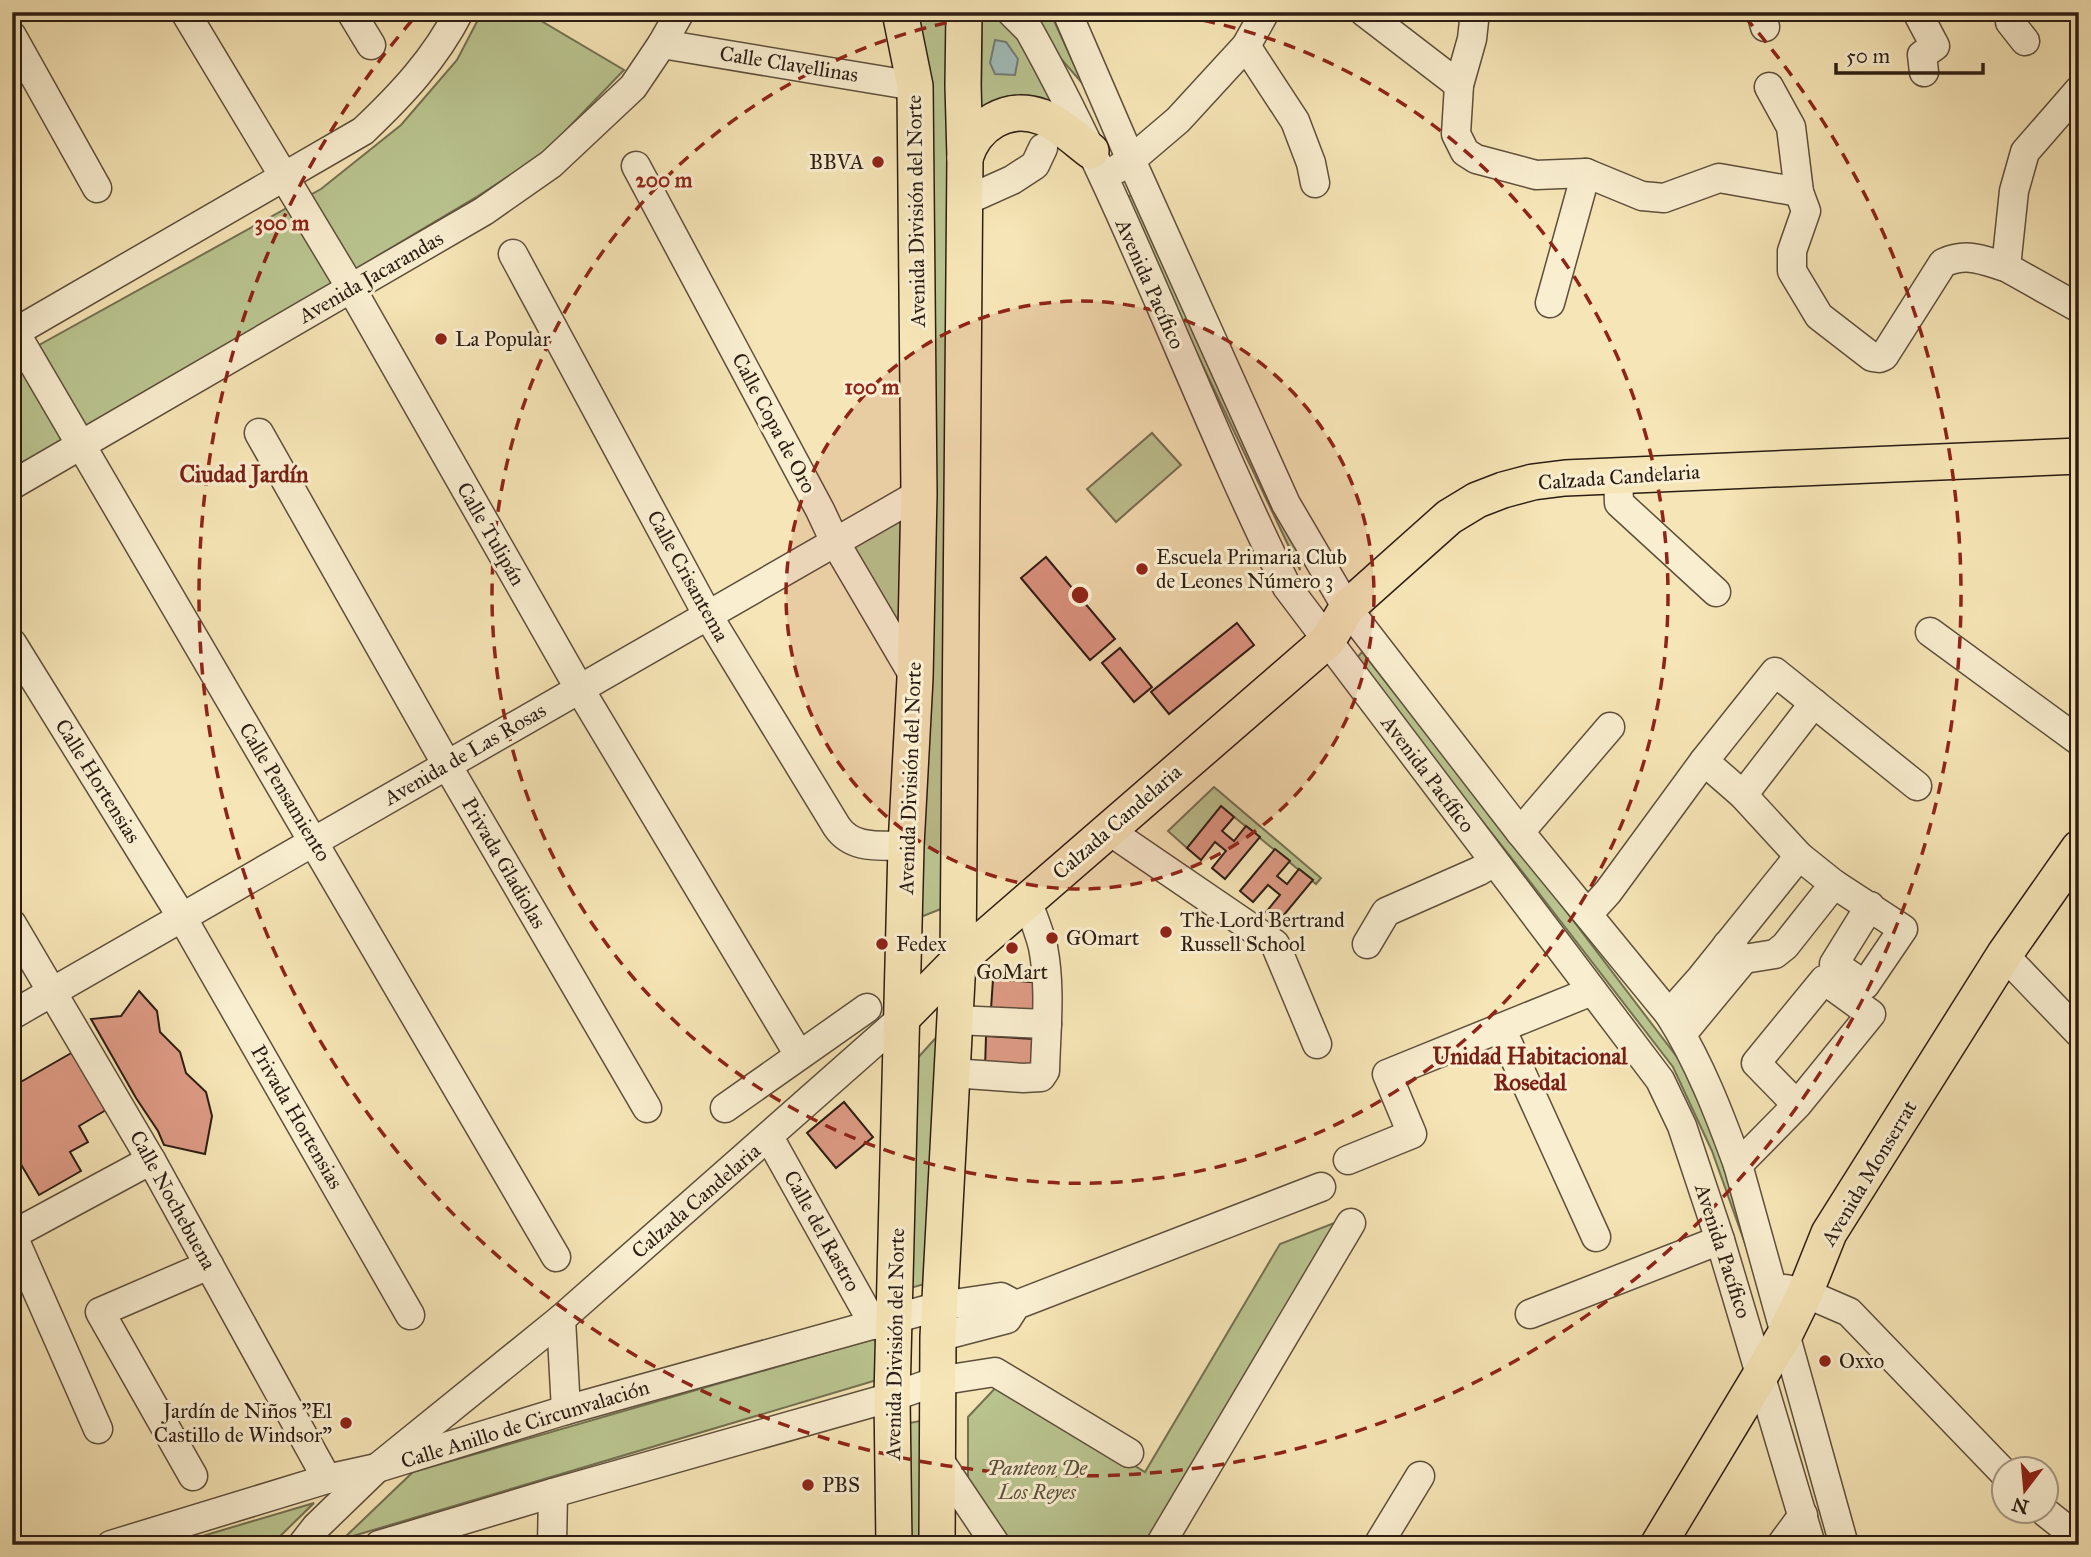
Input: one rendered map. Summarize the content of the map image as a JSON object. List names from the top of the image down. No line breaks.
{"streets":{"main road":["Avenida División del Norte","Calzada Candelaria","Avenida Monserrat"],"street":["Calle Clavellinas","Avenida Jacarandas","Avenida Pacífico","Calle Copa de Oro","Calle Tulipán","Calle Crisantema","Avenida de Las Rosas","Calle Hortensias","Calle Pensamiento","Privada Gladiolas","Privada Hortensias","Calle Nochebuena","Calle del Rastro","Calle Anillo de Circunvalación"]},"crossings":[["Calle Clavellinas","Avenida División del Norte"],["Calle Clavellinas","Avenida Jacarandas"],["Avenida División del Norte","Calle Copa de Oro"],["Avenida División del Norte","Calzada Candelaria"],["Avenida División del Norte","Calle Crisantema"],["Avenida División del Norte","Avenida de Las Rosas"],["Avenida División del Norte","Calle del Rastro"],["Avenida División del Norte","Calle Anillo de Circunvalación"],["Avenida Jacarandas","Calle Tulipán"],["Avenida Jacarandas","Calle Pensamiento"],["Avenida Pacífico","Calzada Candelaria"],["Avenida Pacífico","Avenida Monserrat"],["Calle Copa de Oro","Avenida de Las Rosas"],["Calzada Candelaria","Calle del Rastro"],["Calzada Candelaria","Calle Anillo de Circunvalación"],["Calle Tulipán","Avenida de Las Rosas"],["Calle Crisantema","Avenida de Las Rosas"],["Avenida de Las Rosas","Calle Hortensias"],["Avenida de Las Rosas","Calle Pensamiento"],["Avenida de Las Rosas","Privada Gladiolas"],["Avenida de Las Rosas","Privada Hortensias"],["Avenida de Las Rosas","Calle Nochebuena"],["Calle Hortensias","Privada Hortensias"],["Calle Nochebuena","Calle Anillo de Circunvalación"],["Calle del Rastro","Calle Anillo de Circunvalación"]],"districts":["Ciudad Jardín","Unidad Habitacional Rosedal"],"parks":["Panteon De Los Reyes"],"places":["BBVA","La Popular","Escuela Primaria Club de Leones Número 3","The Lord Bertrand Russell School","GOmart","Fedex","GoMart","Oxxo","Jardín de Niños \"El Castillo de Windsor\"","PBS"],"scale_bar":"50 m","north":"bottom","rings":["200 m","300 m","100 m"]}
